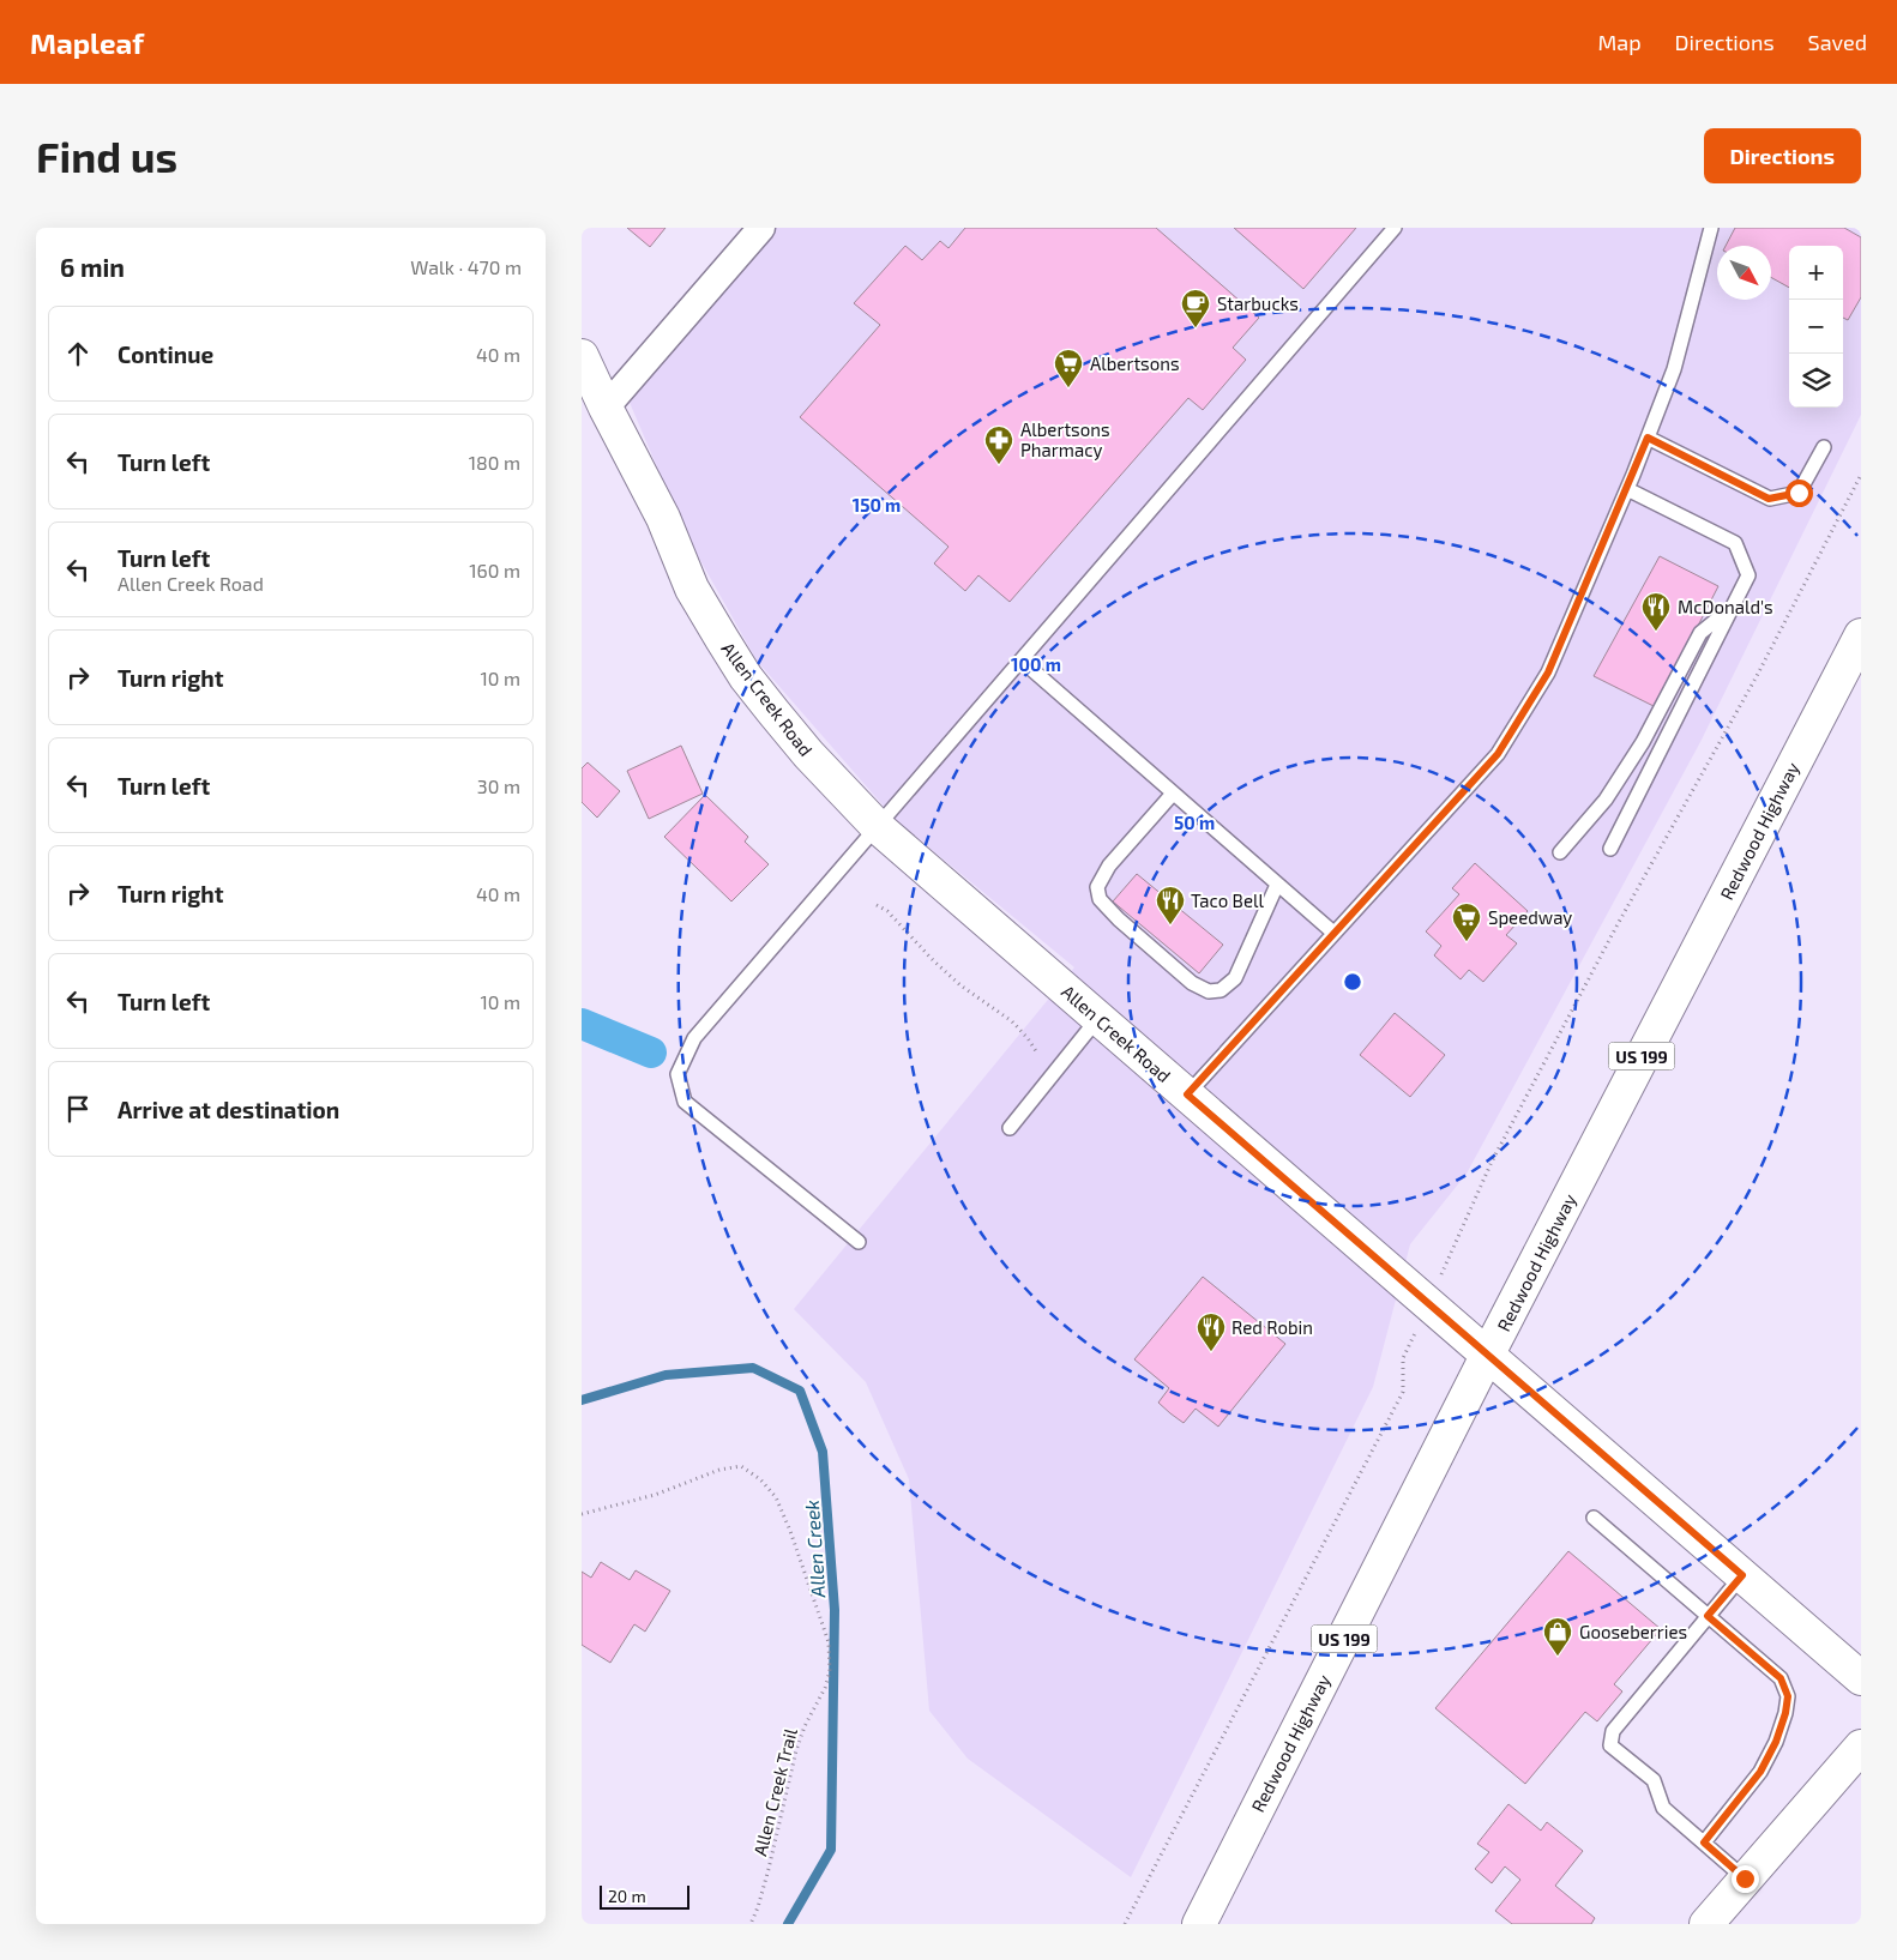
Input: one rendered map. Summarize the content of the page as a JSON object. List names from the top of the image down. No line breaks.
{"streets":{"main road":["Allen Creek Road","Redwood Highway","US 199"],"path":["Allen Creek Trail"]},"crossings":[["Allen Creek Road","Redwood Highway"]],"water":["Allen Creek"],"places":{"cafe":["Starbucks"],"supermarket":["Albertsons","Speedway"],"pharmacy":["Albertsons Pharmacy"],"restaurant":["McDonald's","Taco Bell","Red Robin"],"shop":["Gooseberries"]},"scale_bar":"20 m","north":"bottom right","page":{"header":"Mapleaf","nav":["Map","Directions","Saved"],"buttons":"Directions","title":"Find us","heading":["6 min","Walk · 470 m"],"map_buttons":["+","−"],"list":[["Continue","40 m"],["Turn left","180 m"],["Turn left","Allen Creek Road","160 m"],["Turn right","10 m"],["Turn left","30 m"],["Turn right","40 m"],["Turn left","10 m"],"Arrive at destination"],"scale":"20 m"},"rings":["150 m","100 m","50 m"]}
